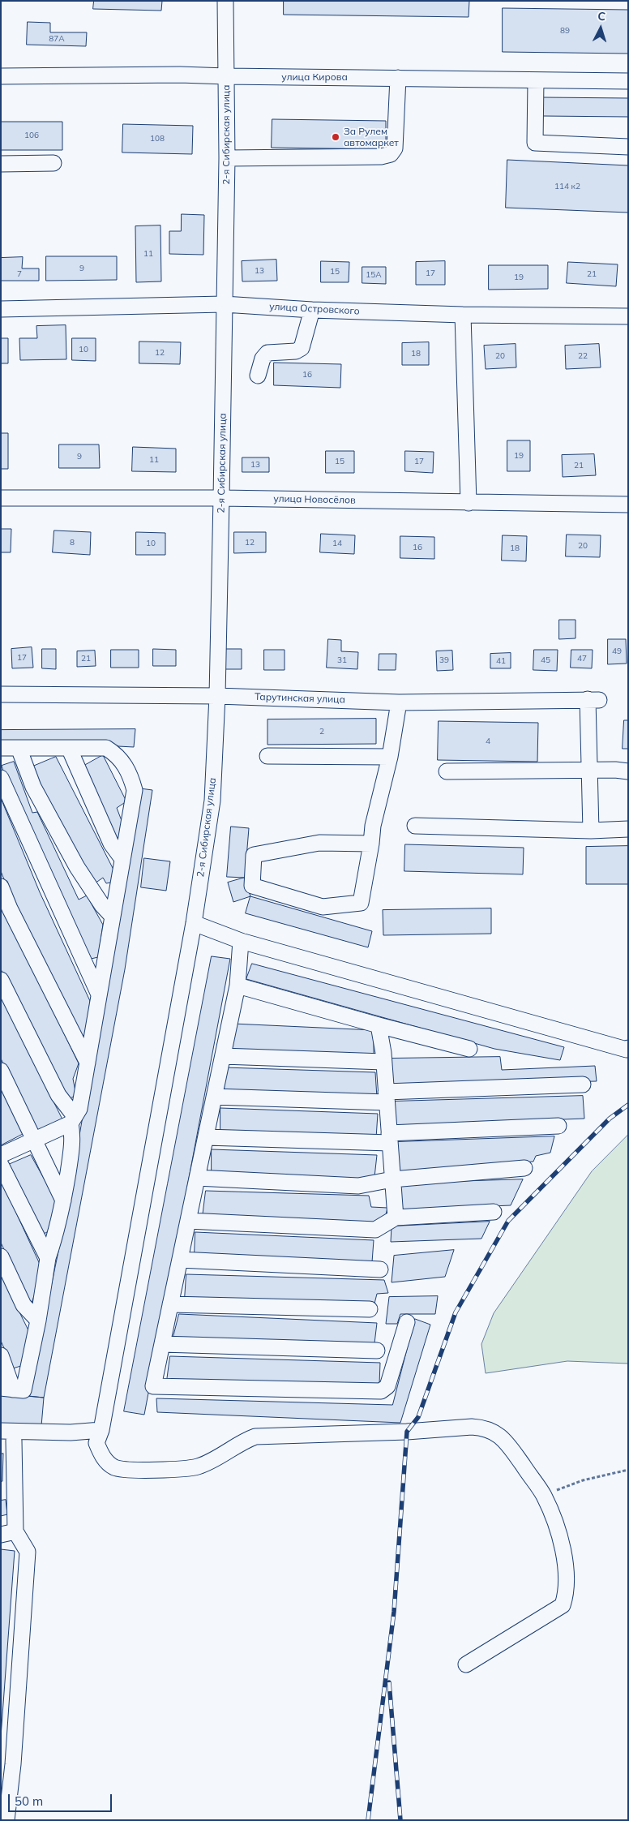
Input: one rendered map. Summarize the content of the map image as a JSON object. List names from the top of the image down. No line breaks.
{"streets":{"street":["улица Кирова","2-я Сибирская улица","улица Островского","улица Новосёлов","Тарутинская улица"]},"crossings":[["улица Кирова","2-я Сибирская улица"],["2-я Сибирская улица","улица Островского"],["2-я Сибирская улица","улица Новосёлов"],["2-я Сибирская улица","Тарутинская улица"]],"places":["За Рулем автомаркет"],"house_numbers":["89","87А","106","108","114 к2","11","9","13","15","17","7","21","15А","19","10","12","18","20","22","16","19","9","11","15","17","13","21","8","12","10","14","20","16","18","49","17","21","47","31","39","45","41","2","4"],"scale_bar":"50 m","north":"top"}
